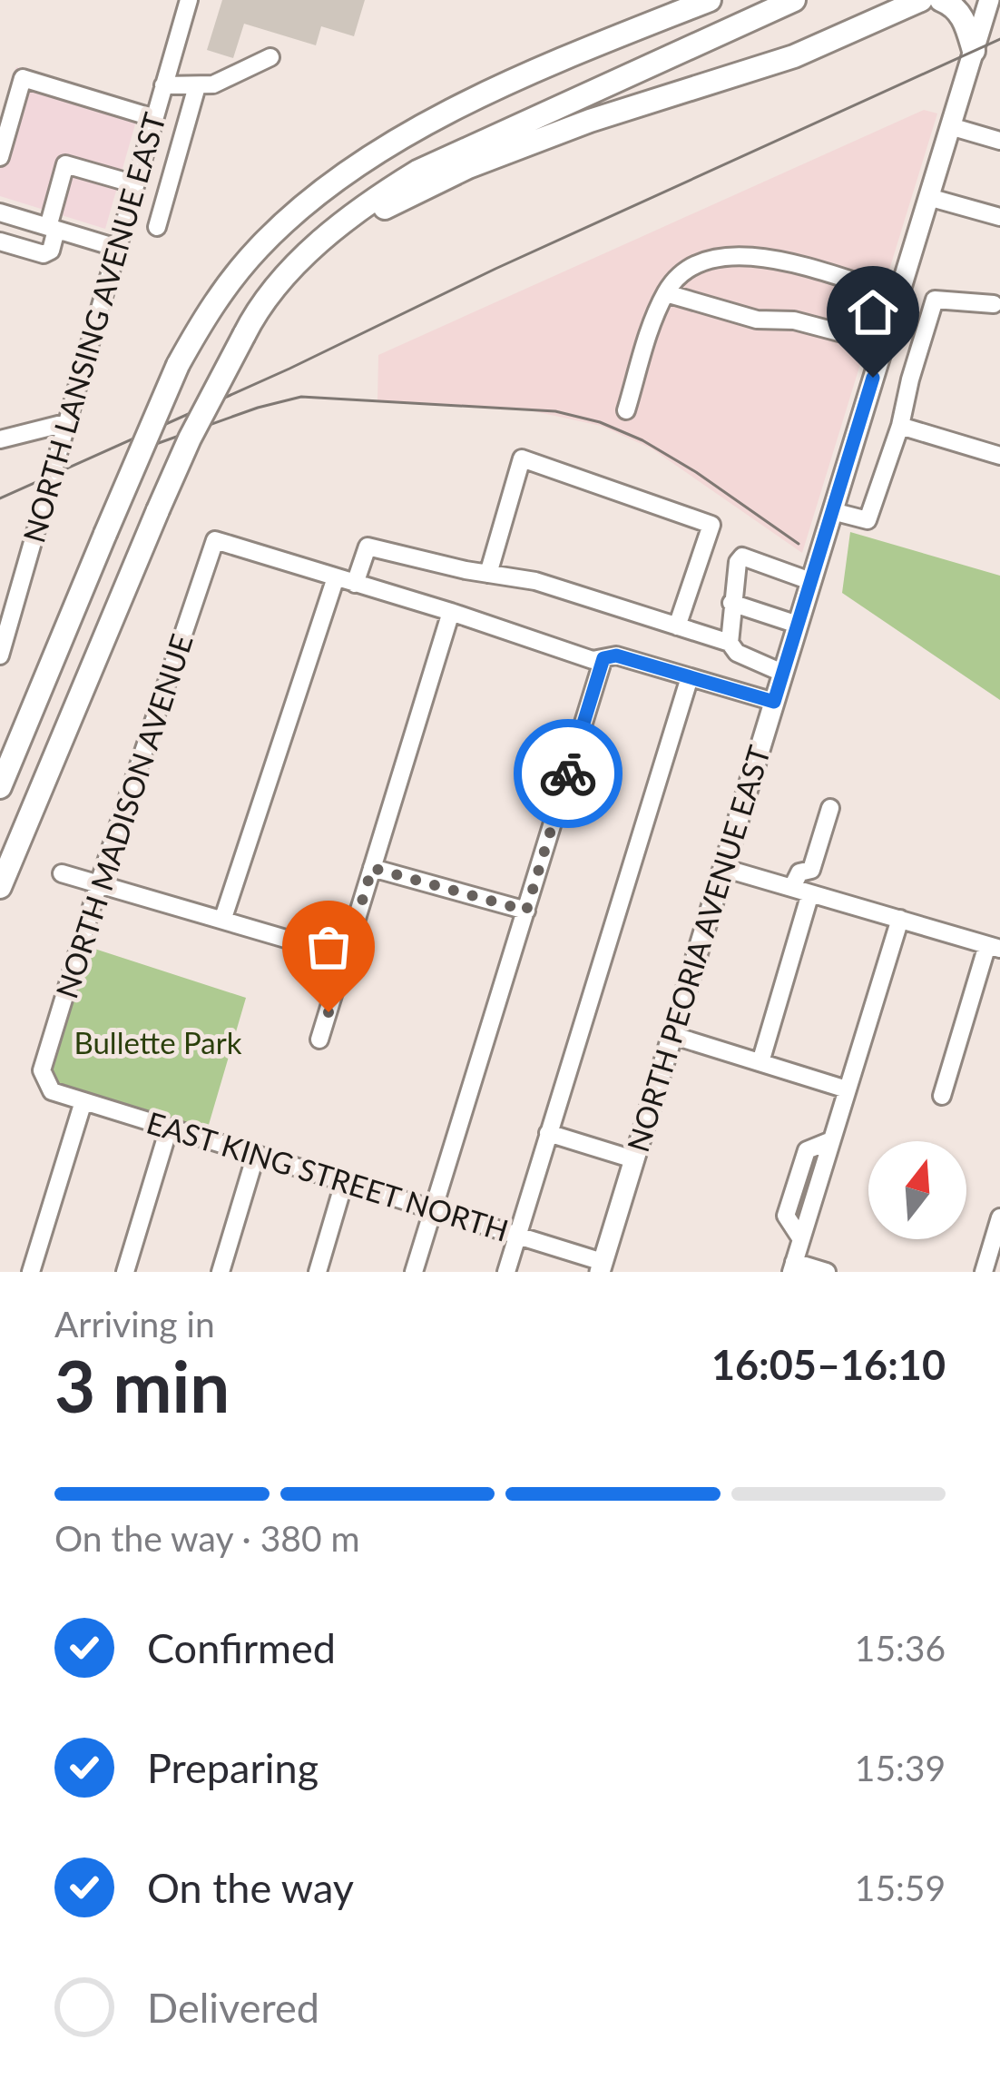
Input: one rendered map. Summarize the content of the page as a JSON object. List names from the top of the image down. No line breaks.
{"streets":{"main road":["NORTH PEORIA AVENUE EAST"],"street":["NORTH LANSING AVENUE EAST","NORTH MADISON AVENUE","EAST KING STREET NORTH"]},"crossings":[["NORTH MADISON AVENUE","EAST KING STREET NORTH"],["NORTH PEORIA AVENUE EAST","EAST KING STREET NORTH"]],"parks":["Bullette Park"],"north":"top","page":{"heading":["3 min","Arriving in","16:05–16:10"],"bar":"On the way · 380 m","list":[["Confirmed","15:36"],["Preparing","15:39"],["On the way","15:59"],"Delivered"]}}
